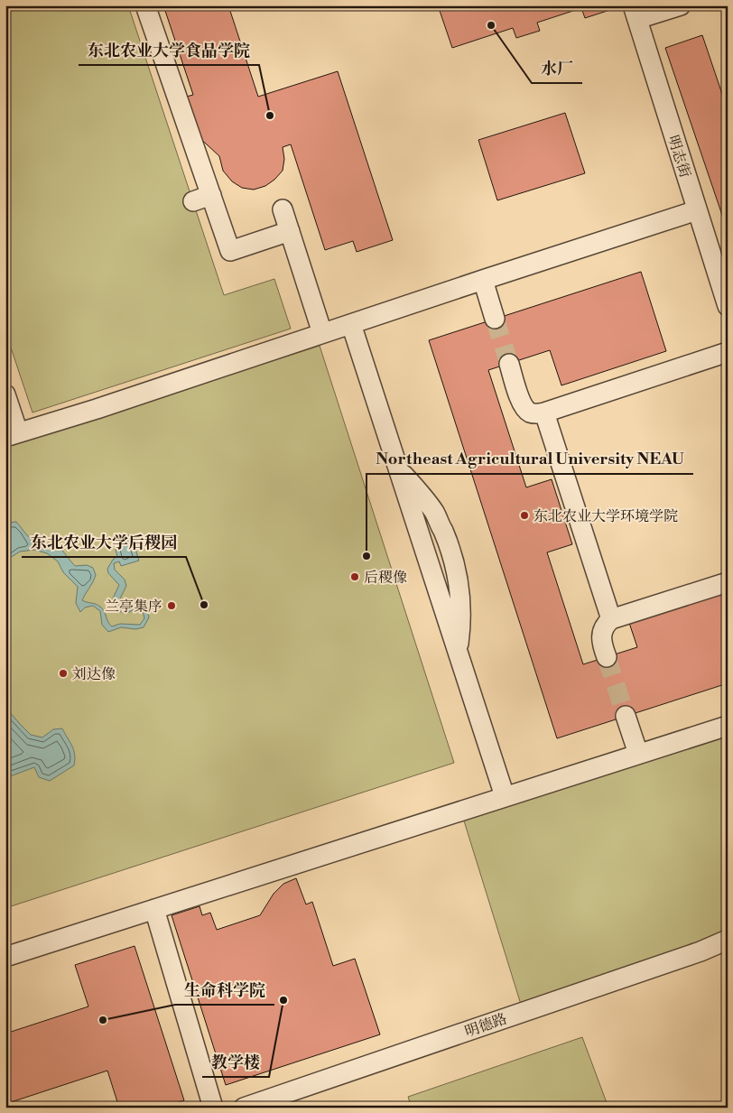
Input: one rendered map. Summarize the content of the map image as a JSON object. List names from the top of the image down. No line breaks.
{"streets":{"street":["明志街","明德路"]},"places":["水厂","东北农业大学食品学院","东北农业大学环境学院","Northeast Agricultural University NEAU","后稷像","东北农业大学后稷园","兰亭集序","刘达像","教学楼","生命科学院"]}
